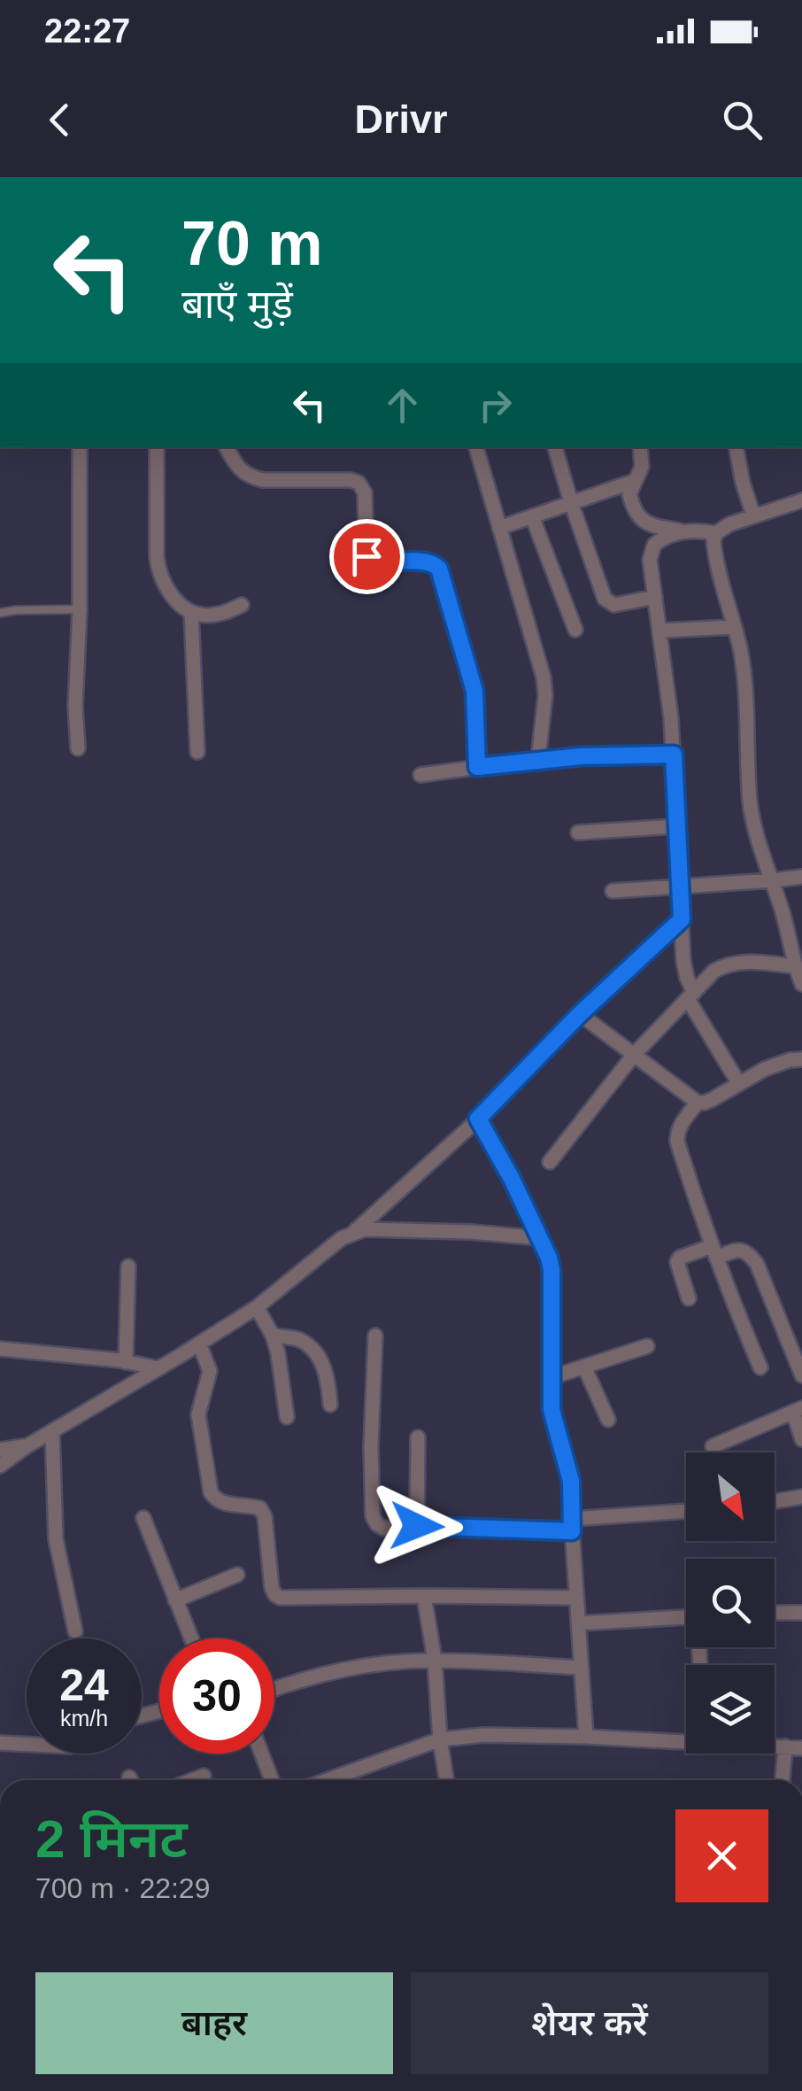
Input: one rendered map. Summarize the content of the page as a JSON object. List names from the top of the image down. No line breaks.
{"north":"bottom right","page":{"status":"22:27","header":"Drivr","turn":["70 m","बाएँ मुड़ें"],"speed":"24 km/h","limit":"30","heading":["2 मिनट","700 m · 22:29"],"buttons":["बाहर","शेयर करें"]}}
